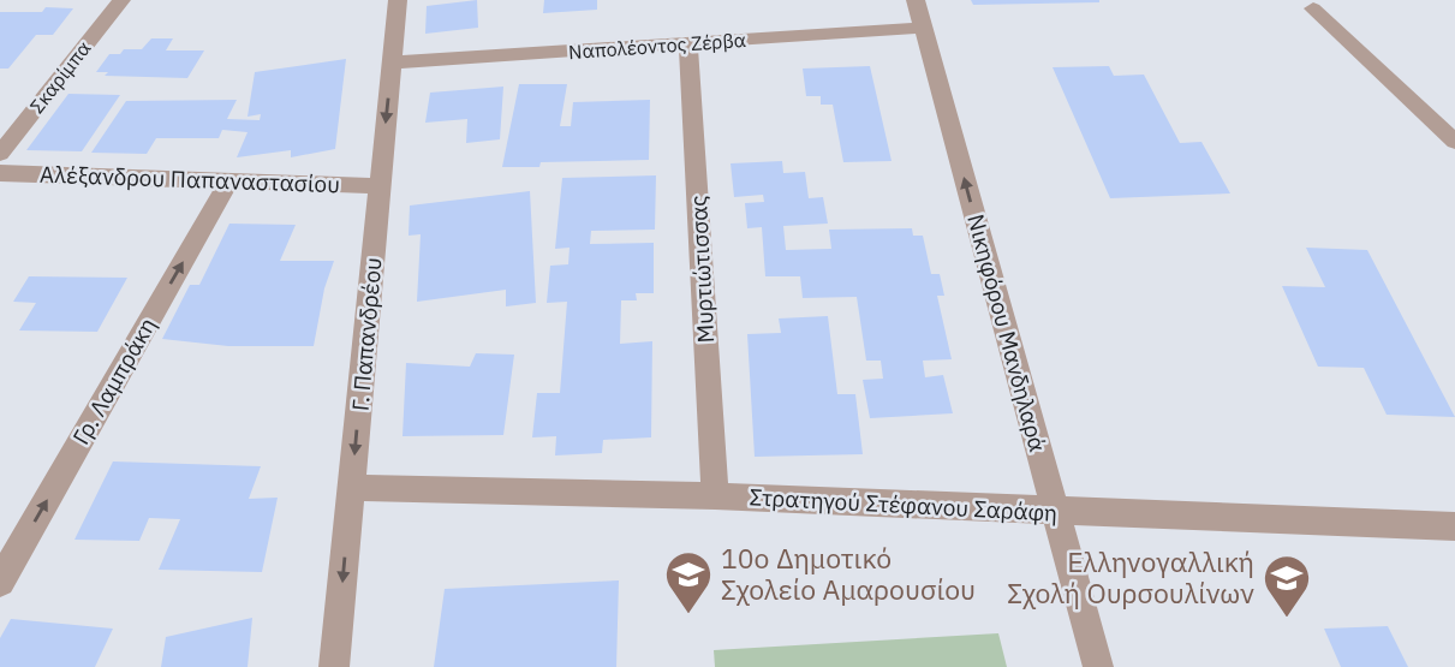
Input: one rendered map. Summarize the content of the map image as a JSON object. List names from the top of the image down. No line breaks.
{"streets":{"street":["Ναπολέοντος Ζέρβα","Σκαρίμπα","Αλέξανδρου Παπαναστασίου","Μυρτιώτισσας","Νικηφόρου Μανδηλαρά","Γ. Παπανδρέου","Γρ. Λαμπράκη","Στρατηγού Στέφανου Σαράφη"]},"crossings":[["Ναπολέοντος Ζέρβα","Μυρτιώτισσας"],["Ναπολέοντος Ζέρβα","Νικηφόρου Μανδηλαρά"],["Ναπολέοντος Ζέρβα","Γ. Παπανδρέου"],["Αλέξανδρου Παπαναστασίου","Γ. Παπανδρέου"],["Αλέξανδρου Παπαναστασίου","Γρ. Λαμπράκη"],["Μυρτιώτισσας","Στρατηγού Στέφανου Σαράφη"],["Νικηφόρου Μανδηλαρά","Στρατηγού Στέφανου Σαράφη"],["Γ. Παπανδρέου","Στρατηγού Στέφανου Σαράφη"]],"one_way":["Νικηφόρου Μανδηλαρά","Γ. Παπανδρέου","Γρ. Λαμπράκη"],"places":{"school or university":["10ο Δημοτικό Σχολείο Αμαρουσίου","Ελληνογαλλική Σχολή Ουρσουλίνων"]}}
